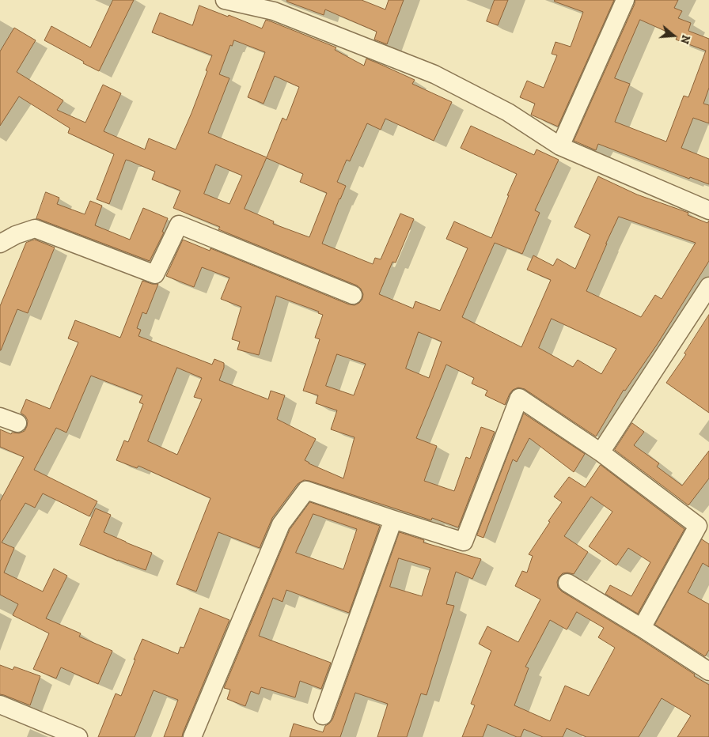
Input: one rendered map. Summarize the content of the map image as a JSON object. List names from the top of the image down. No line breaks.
{"north":"right"}
